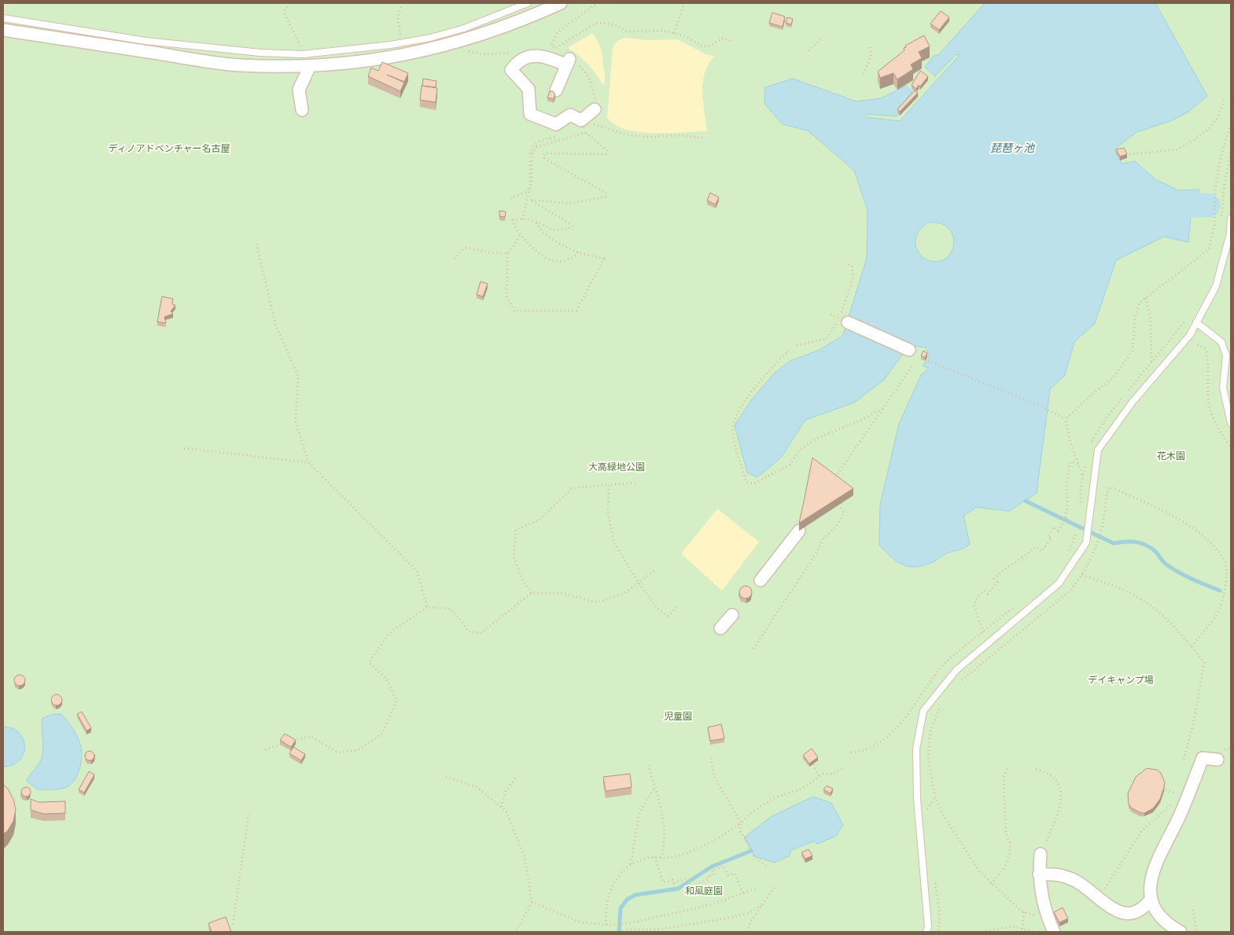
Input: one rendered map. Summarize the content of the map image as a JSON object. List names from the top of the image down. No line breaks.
{"water":["琵琶ヶ池"],"parks":["ディノアドベンチャー名古屋","花木園","大高緑地公園","デイキャンプ場","児童園","和風庭園"]}
